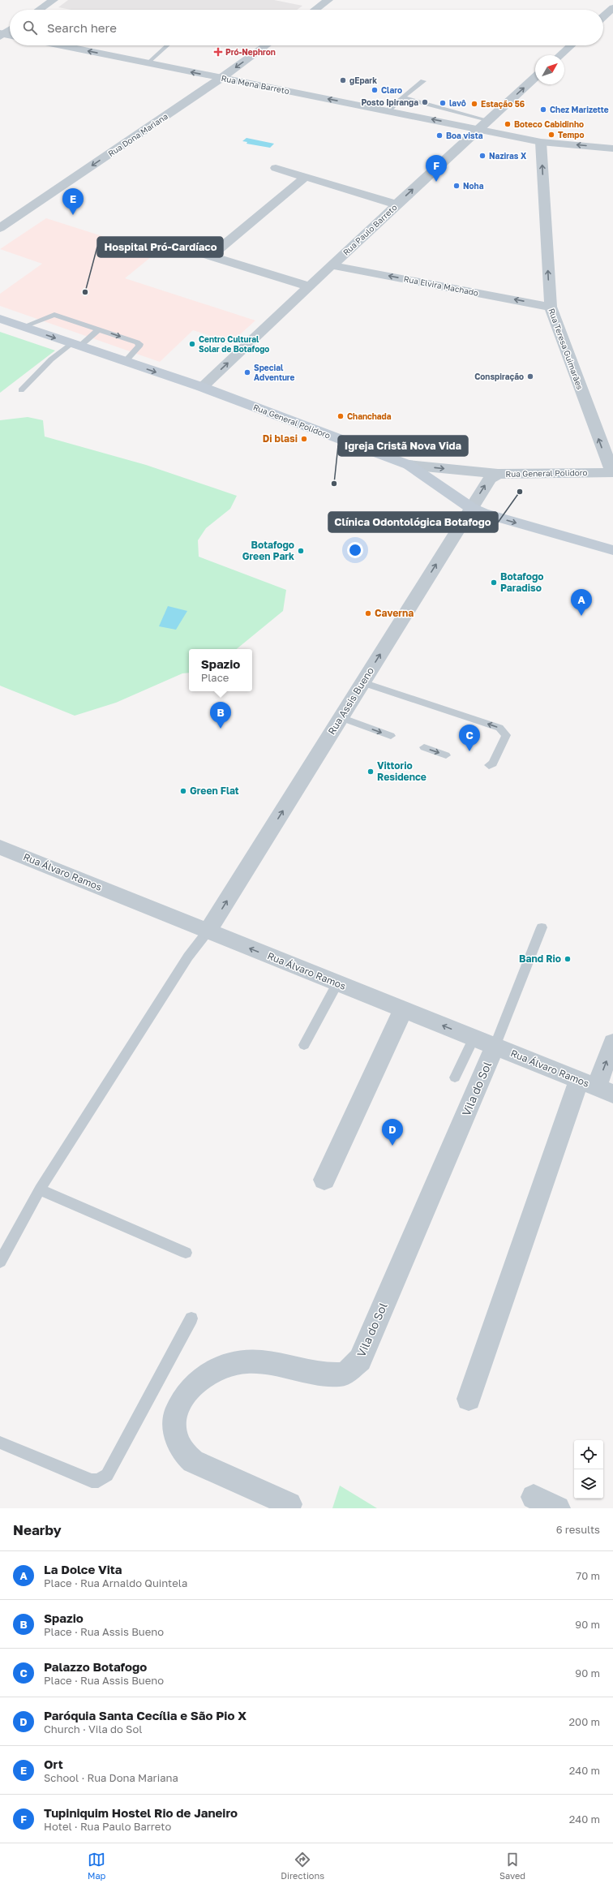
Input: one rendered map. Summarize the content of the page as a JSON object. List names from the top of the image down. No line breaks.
{"streets":{"main road":["Rua General Polidoro"],"street":["Rua Mena Barreto","Rua Dona Mariana","Rua Paulo Barreto","Rua Elvira Machado","Rua Teresa Guimarães","Rua Assis Bueno","Rua Álvaro Ramos","Vila do Sol"]},"crossings":[["Rua Mena Barreto","Rua Dona Mariana"],["Rua Mena Barreto","Rua Paulo Barreto"],["Rua Mena Barreto","Rua Teresa Guimarães"],["Rua Paulo Barreto","Rua Elvira Machado"],["Rua Paulo Barreto","Rua General Polidoro"],["Rua Elvira Machado","Rua Teresa Guimarães"],["Rua Teresa Guimarães","Rua General Polidoro"],["Rua General Polidoro","Rua Assis Bueno"],["Rua Assis Bueno","Rua Álvaro Ramos"],["Rua Álvaro Ramos","Vila do Sol"]],"one_way":["Rua Mena Barreto","Rua Paulo Barreto","Rua Elvira Machado","Rua Teresa Guimarães","Rua Assis Bueno"],"places":{"health":["Pró-Nephron"],"other":["gEpark","Claro","Posto Ipiranga","lavô","Estação 56","Chez Marizette","Boteco Cabidinho","Tempo","Boa vista","Naziras X","Noha","Hospital Pró-Cardíaco","Centro Cultural Solar de Botafogo","Special Adventure","Conspiração","Chanchada","Di blasi","Igreja Cristã Nova Vida","Clínica Odontológica Botafogo","Botafogo Green Park","Botafogo Paradiso","Caverna","Vittorio Residence","Green Flat","Band Rio"]},"north":"top right","page":{"search":"Search here","pins":["F","E","A","B","C","D"],"popup":["Spazio","Place"],"heading":["Nearby","6 results"],"list":[{"mark":"A","name":"La Dolce Vita","note":"Place · Rua Arnaldo Quintela","value":"70 m"},{"mark":"B","name":"Spazio","note":"Place · Rua Assis Bueno","value":"90 m"},{"mark":"C","name":"Palazzo Botafogo","note":"Place · Rua Assis Bueno","value":"90 m"},{"mark":"D","name":"Paróquia Santa Cecília e São Pio X","note":"Church · Vila do Sol","value":"200 m"},{"mark":"E","name":"Ort","note":"School · Rua Dona Mariana","value":"240 m"},{"mark":"F","name":"Tupiniquim Hostel Rio de Janeiro","note":"Hotel · Rua Paulo Barreto","value":"240 m"}],"nav":["Map","Directions","Saved"]}}
